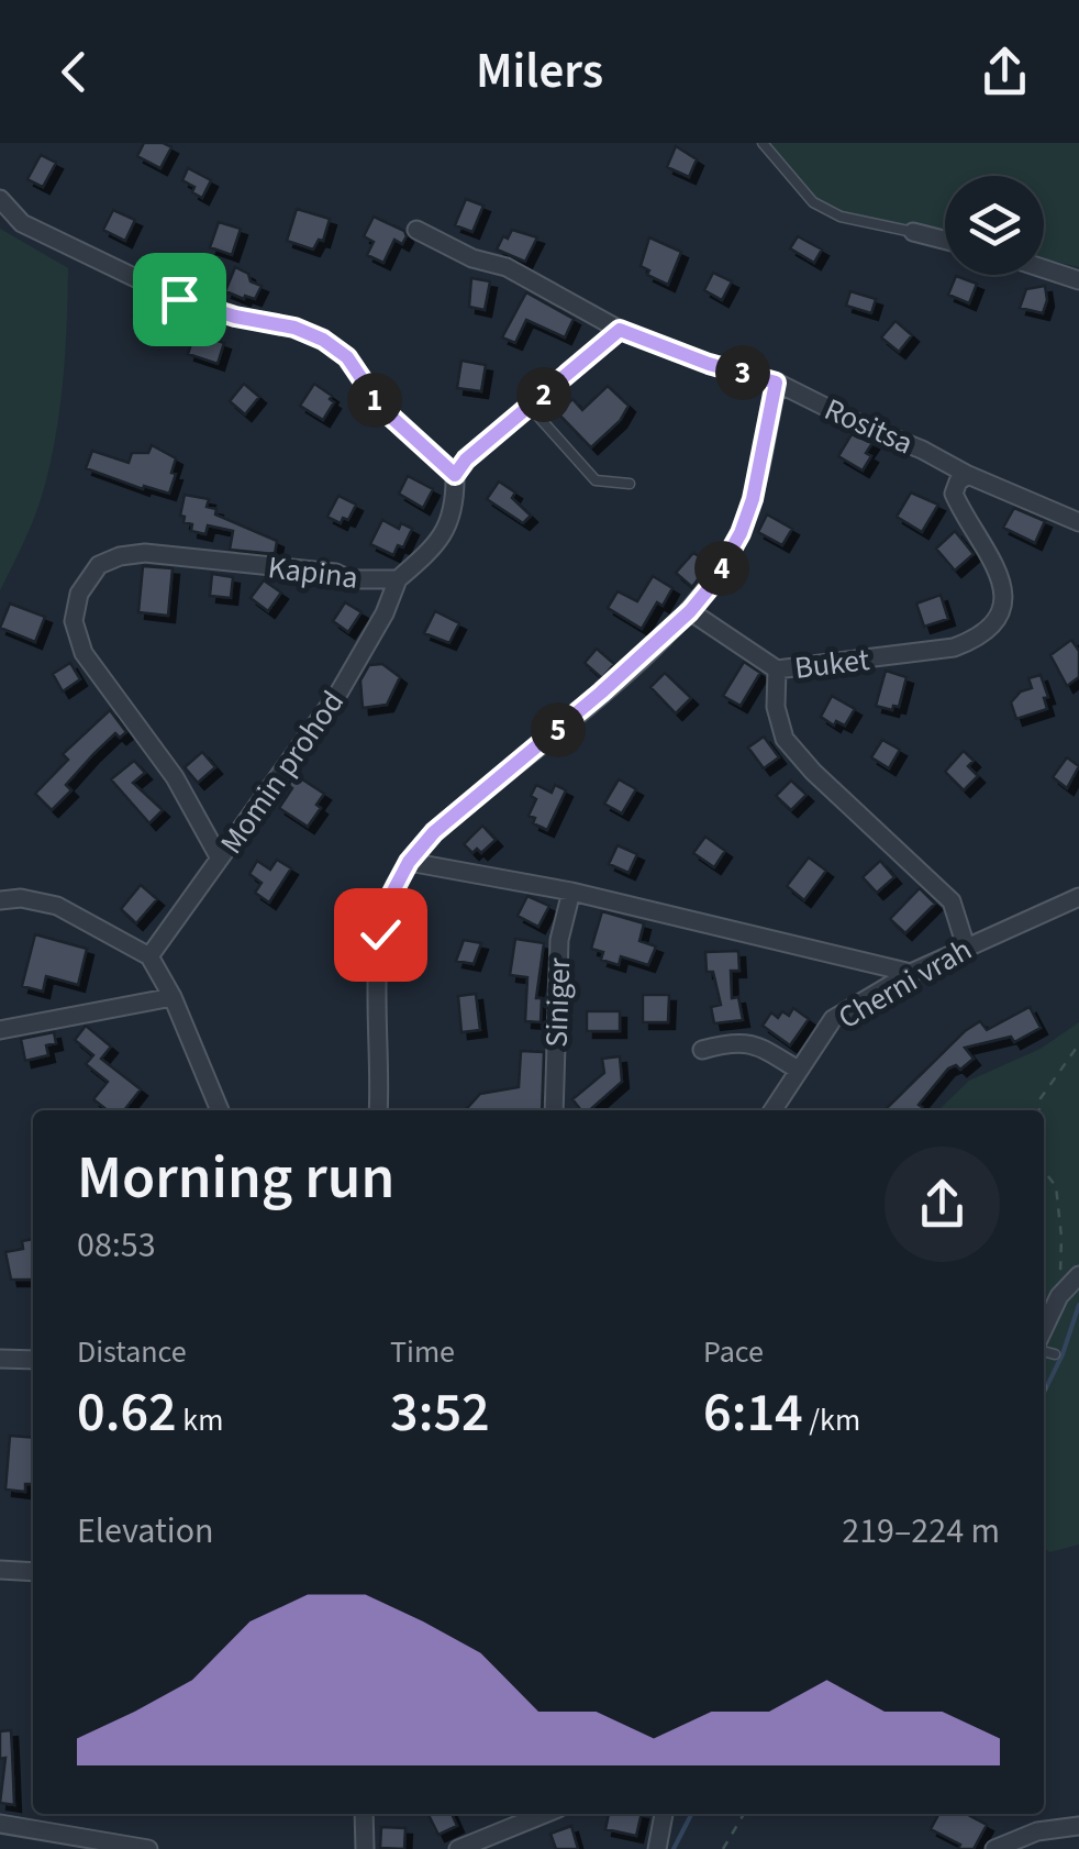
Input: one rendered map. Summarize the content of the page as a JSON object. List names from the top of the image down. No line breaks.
{"streets":{"street":["Rositsa","Kapina","Buket","Momin prohod","Cherni vrah","Siniger"]},"crossings":[["Rositsa","Buket"],["Kapina","Momin prohod"],["Buket","Cherni vrah"]],"page":{"header":"Milers","pins":["3","2","1","4","5"],"heading":["Morning run","08:53"],"stats":[["Distance","0.62 km"],["Time","3:52"],["Pace","6:14 /km"]],"chart":["Elevation","219–224 m"]}}
